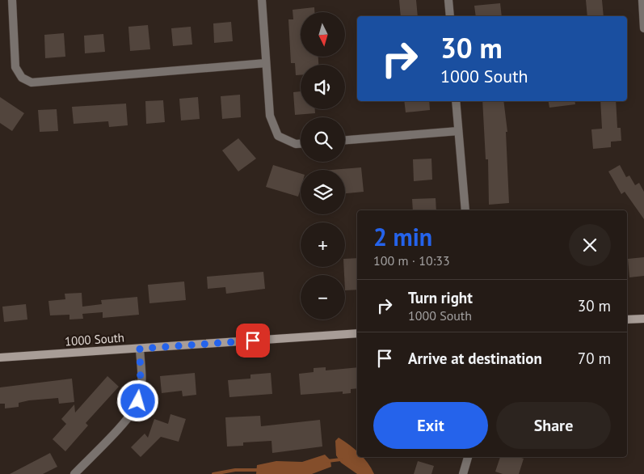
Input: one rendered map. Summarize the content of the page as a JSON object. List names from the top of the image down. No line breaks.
{"streets":{"street":["1000 South"]},"north":"bottom","page":{"map_buttons":["+","−"],"turn":["30 m","1000 South"],"heading":["2 min","100 m · 10:33"],"list":[{"name":"Turn right","note":"1000 South","value":"30 m"},{"name":"Arrive at destination","value":"70 m"}],"buttons":["Exit","Share"]}}
